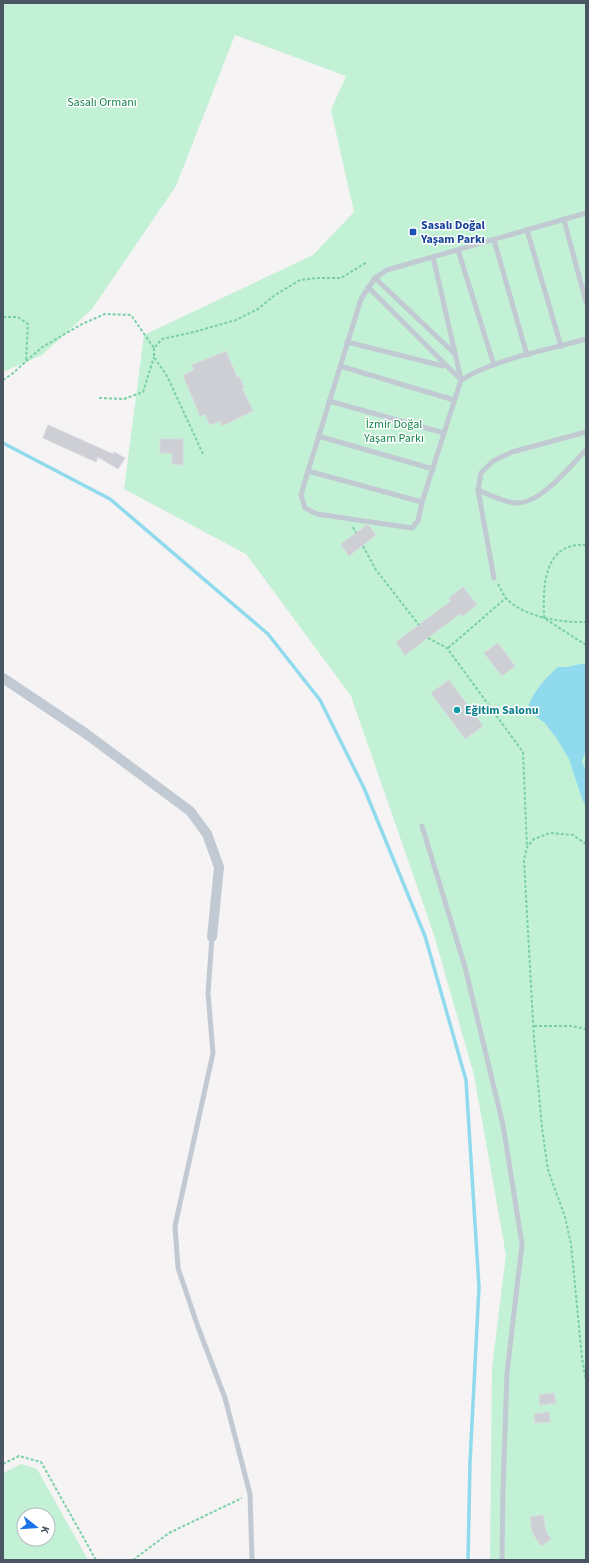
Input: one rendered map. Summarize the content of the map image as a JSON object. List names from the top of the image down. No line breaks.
{"parks":["Sasalı Ormanı","İzmir Doğal Yaşam Parkı"],"places":{"transit":["Sasalı Doğal Yaşam Parkı"],"other":["Eğitim Salonu"]},"north":"right"}
